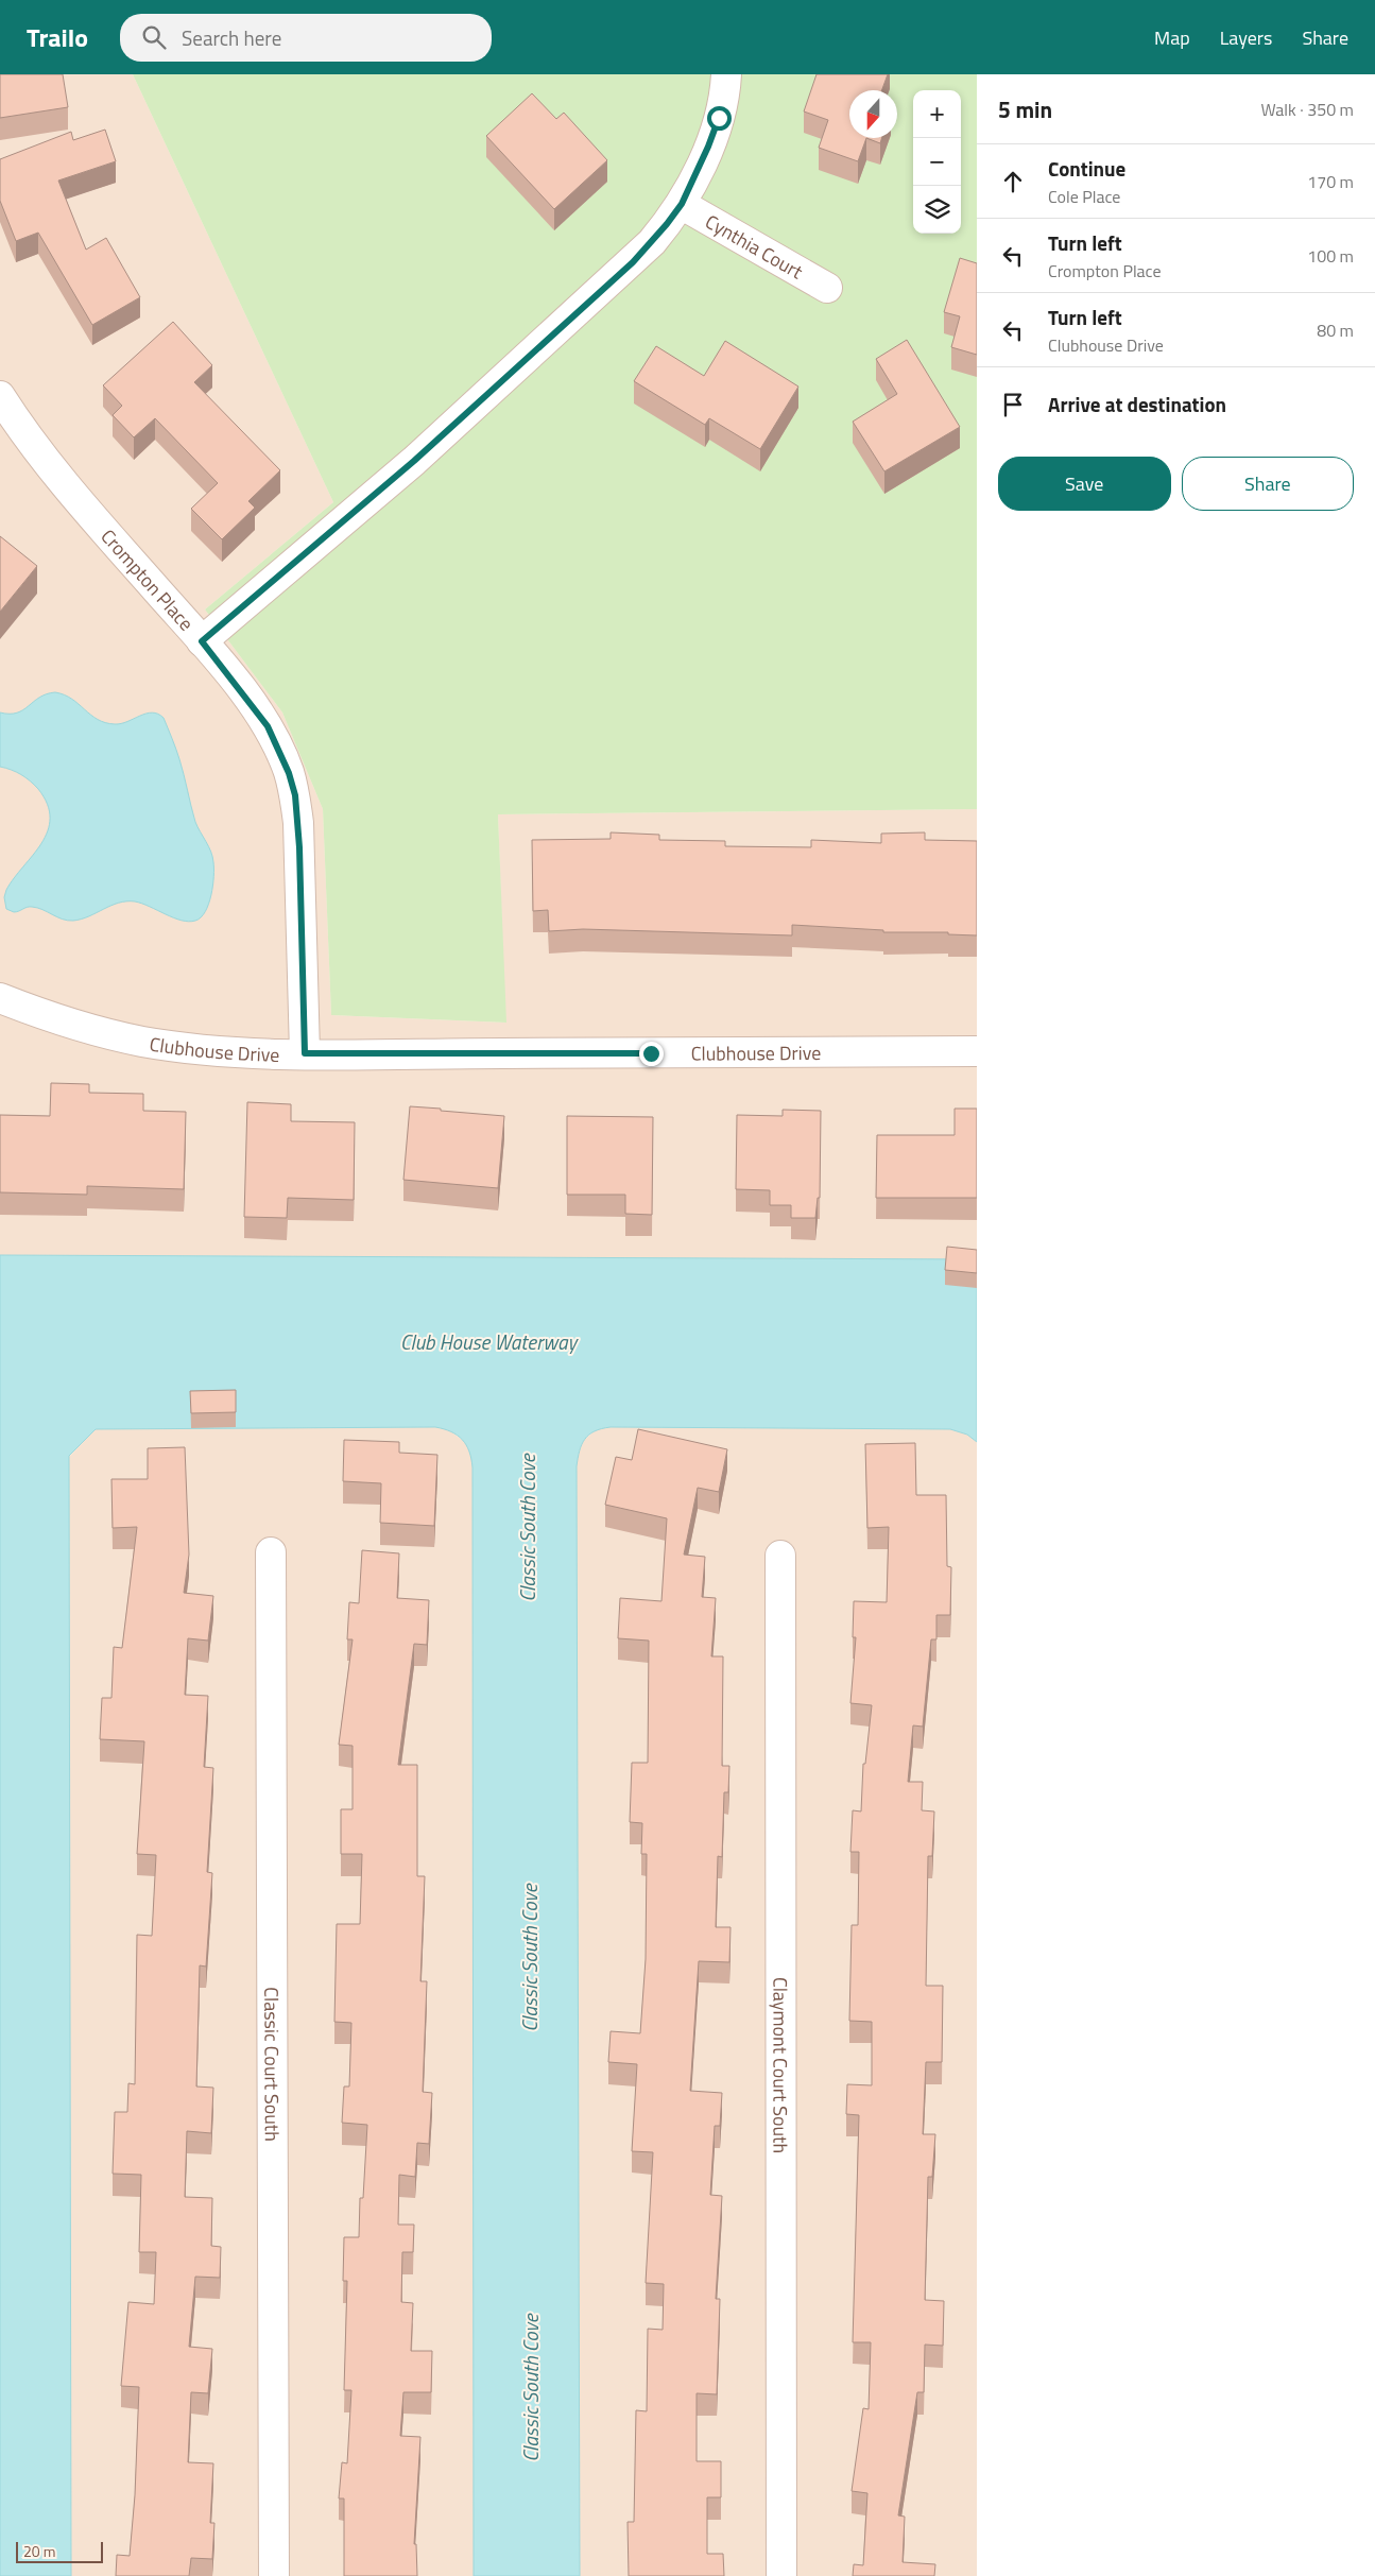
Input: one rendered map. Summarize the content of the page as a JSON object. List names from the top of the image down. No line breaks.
{"streets":{"street":["Cynthia Court","Crompton Place","Clubhouse Drive","Classic Court South","Claymont Court South"]},"crossings":[["Crompton Place","Clubhouse Drive"]],"water":["Club House Waterway","Classic South Cove"],"scale_bar":"20 m","north":"bottom","page":{"header":"Trailo","search":"Search here","nav":["Map","Layers","Share"],"heading":["5 min","Walk · 350 m"],"map_buttons":["+","−"],"list":[["Continue","Cole Place","170 m"],["Turn left","Crompton Place","100 m"],["Turn left","Clubhouse Drive","80 m"],"Arrive at destination"],"buttons":["Save","Share"],"scale":"20 m"}}
